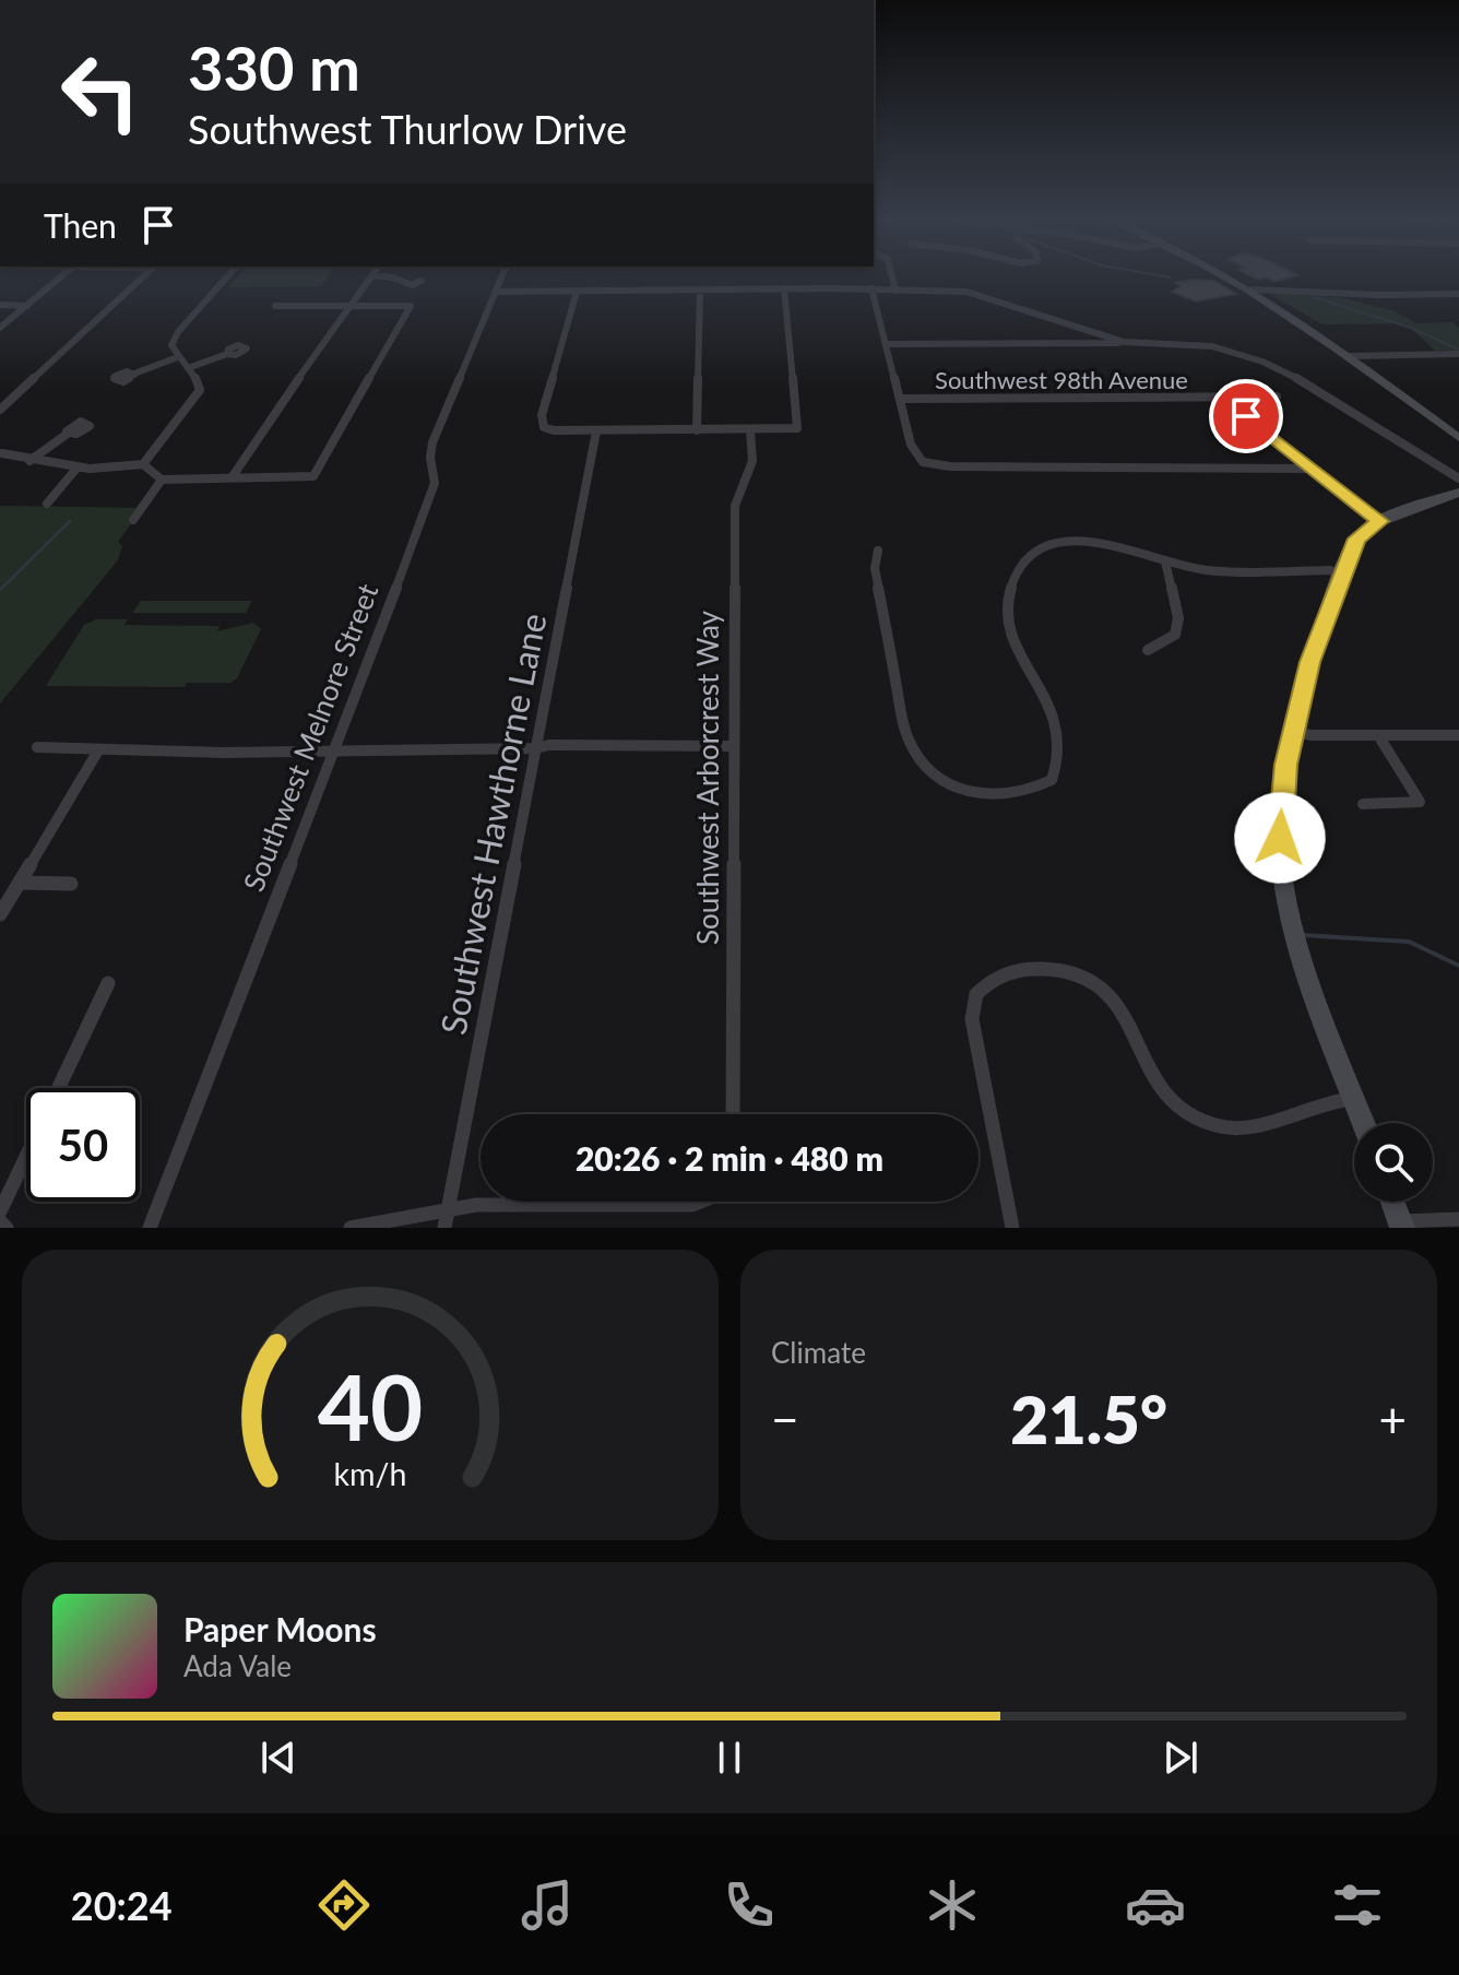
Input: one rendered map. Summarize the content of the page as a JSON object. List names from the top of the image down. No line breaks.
{"streets":{"street":["Southwest 98th Avenue","Southwest Melnore Street","Southwest Arborcrest Way","Southwest Hawthorne Lane"]},"page":{"turn":["330 m","Southwest Thurlow Drive"],"then":"Then","limit":"50","trip":"20:26 · 2 min · 480 m","tile":"Climate","heat":["−","21.5°","+"],"song":["Paper Moons","Ada Vale"],"tabs":"20:24","gauge":["40","km/h"]}}
